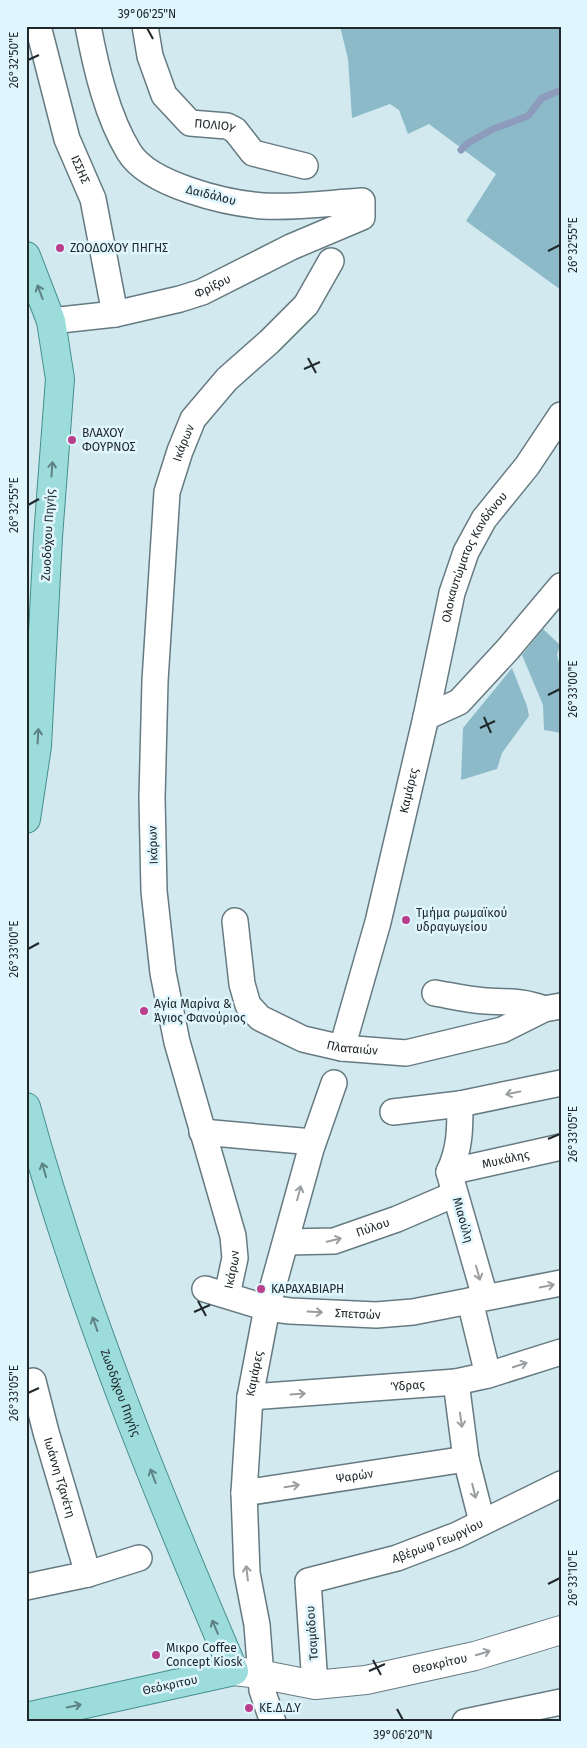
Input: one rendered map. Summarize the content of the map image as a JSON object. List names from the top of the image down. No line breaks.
{"streets":{"main road":["Ζωοδόχου Πηγής","Θεόκριτου"],"street":["ΠΟΛΙΟΥ","ΙΣΣΗΣ","Δαιδάλου","Φρίξου","Ικάρων","Ολοκαυτώματος Κανδάνου","Καμάρες","Πλαταιών","Μυκάλης","Μιαούλη","Πύλου","Σπετσών","Ύδρας","Ψαρών","Ιωάννη Τζανέτη","Αβέρωφ Γεωργίου","Τσαμάδου","Θεοκρίτου"]},"crossings":[["ΙΣΣΗΣ","Φρίξου"],["Δαιδάλου","Φρίξου"],["Φρίξου","Ζωοδόχου Πηγής"],["Ικάρων","Σπετσών"],["Ζωοδόχου Πηγής","Καμάρες"],["Ζωοδόχου Πηγής","Θεόκριτου"],["Ολοκαυτώματος Κανδάνου","Καμάρες"],["Καμάρες","Πλαταιών"],["Καμάρες","Πύλου"],["Καμάρες","Σπετσών"],["Καμάρες","Ύδρας"],["Καμάρες","Ψαρών"],["Καμάρες","Θεόκριτου"],["Μυκάλης","Μιαούλη"],["Μυκάλης","Πύλου"],["Μιαούλη","Πύλου"],["Μιαούλη","Σπετσών"],["Μιαούλη","Ύδρας"],["Αβέρωφ Γεωργίου","Τσαμάδου"],["Τσαμάδου","Θεοκρίτου"],["Τσαμάδου","Θεόκριτου"],["Θεοκρίτου","Θεόκριτου"]],"one_way":["Ζωοδόχου Πηγής","Μιαούλη","Πύλου","Ύδρας","Ψαρών"],"places":["ΖΩΟΔΟΧΟΥ ΠΗΓΗΣ","ΒΛΑΧΟΥ ΦΟΥΡΝΟΣ","Τμήμα ρωμαϊκού υδραγωγείου","Αγία Μαρίνα & Άγιος Φανούριος","ΚΑΡΑΧΑΒΙΑΡΗ","Μικρο Coffee Concept Kiosk","ΚΕ.Δ.Δ.Υ"],"coordinates":["39°06'25\"N","26°32'50\"E","26°32'55\"E","26°33'00\"E","26°33'05\"E","26°33'10\"E","39°06'20\"N"]}
